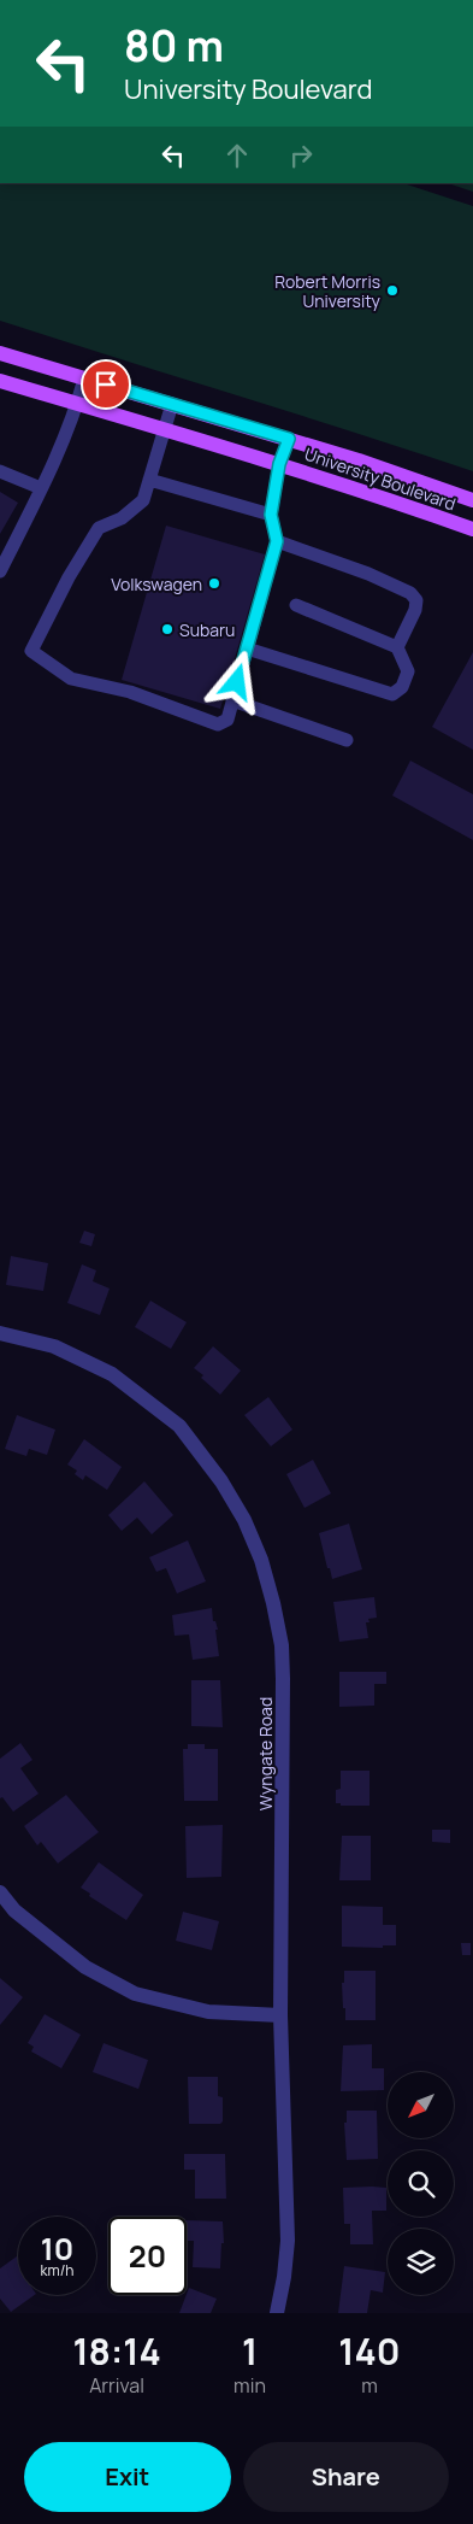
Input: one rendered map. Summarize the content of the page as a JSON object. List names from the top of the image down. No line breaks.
{"streets":{"main road":["University Boulevard"],"street":["Wyngate Road"]},"places":["Robert Morris University","Volkswagen","Subaru"],"north":"bottom left","page":{"turn":["80 m","University Boulevard"],"speed":"10 km/h","limit":"20","eta":["18:14","Arrival","1","min","140","m"],"buttons":["Exit","Share"]}}
